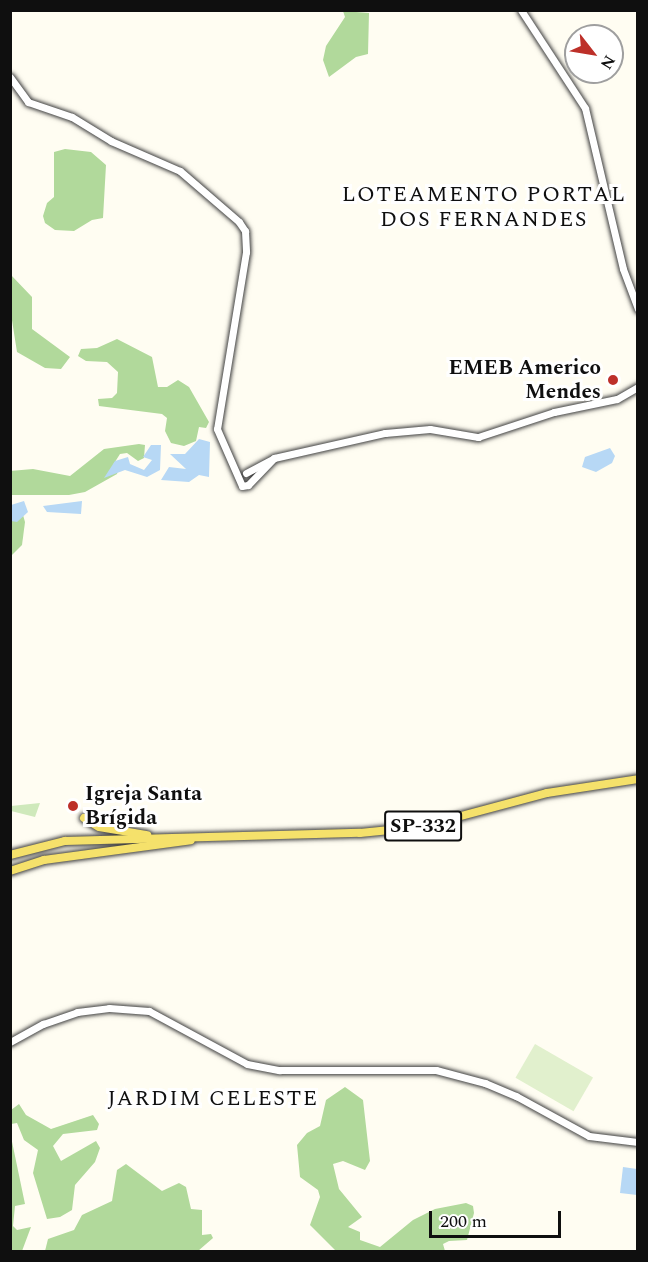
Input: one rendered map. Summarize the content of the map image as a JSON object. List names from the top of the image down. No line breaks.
{"streets":{"main road":["SP-332"]},"districts":["LOTEAMENTO PORTAL DOS FERNANDES","JARDIM CELESTE"],"places":["EMEB Americo Mendes","Igreja Santa Brígida"],"scale_bar":"200 m","north":"bottom right"}
